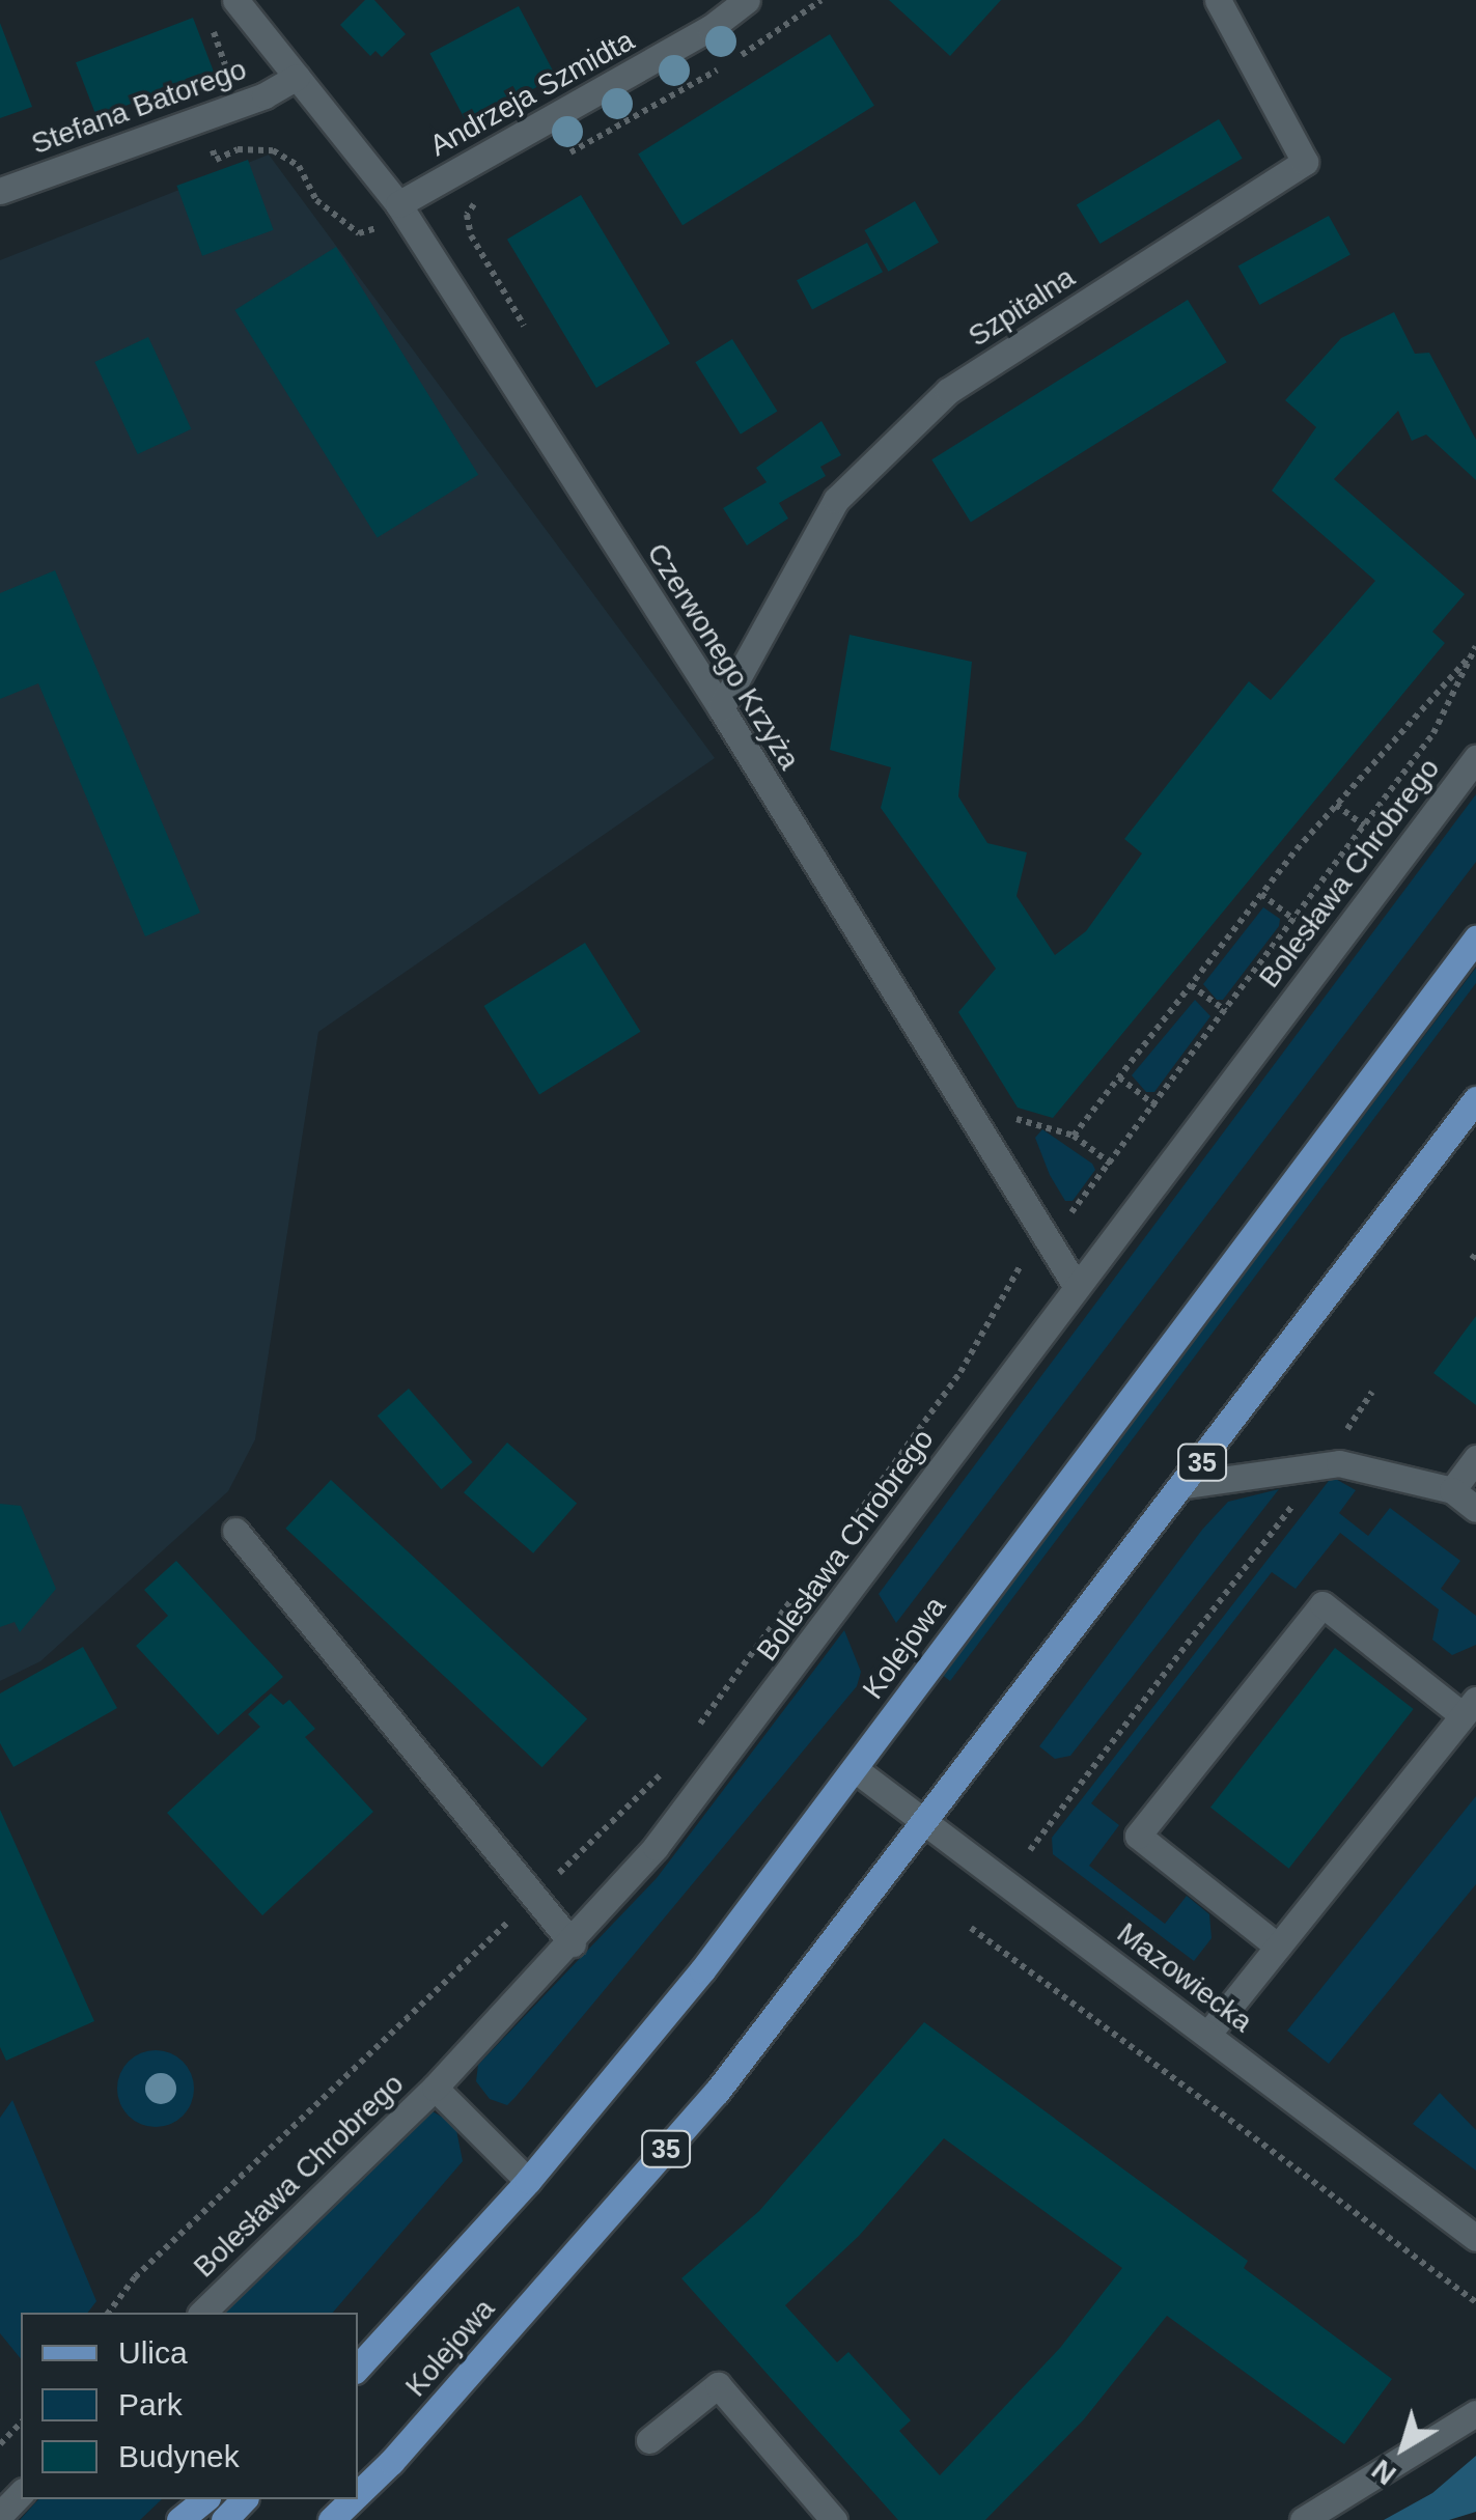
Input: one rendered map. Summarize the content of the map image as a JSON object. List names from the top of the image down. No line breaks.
{"streets":{"main road":["35","Kolejowa"],"street":["Andrzeja Szmidta","Stefana Batorego","Szpitalna","Czerwonego Krzyża","Bolesława Chrobrego","Mazowiecka"]},"crossings":[["Andrzeja Szmidta","Czerwonego Krzyża"],["Stefana Batorego","Czerwonego Krzyża"],["Szpitalna","Czerwonego Krzyża"],["Czerwonego Krzyża","Bolesława Chrobrego"],["35","Kolejowa"],["Kolejowa","Mazowiecka"]],"legend":["Ulica","Park","Budynek"],"north":"bottom left"}
